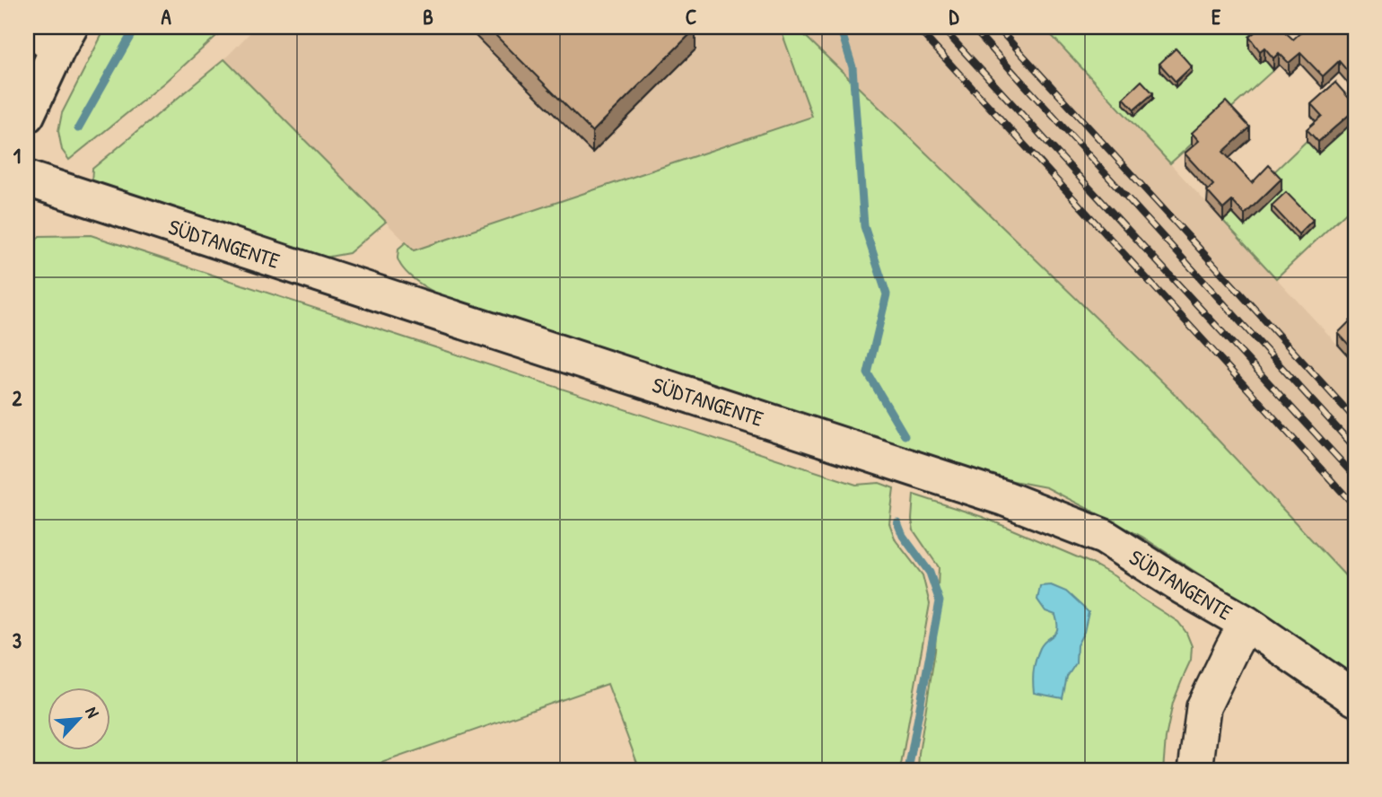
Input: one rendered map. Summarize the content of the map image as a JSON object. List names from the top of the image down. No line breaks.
{"streets":{"street":["SÜDTANGENTE"]},"north":"top right","grid":{"columns":["A","B","C","D","E"],"rows":["1","2","3"]}}
